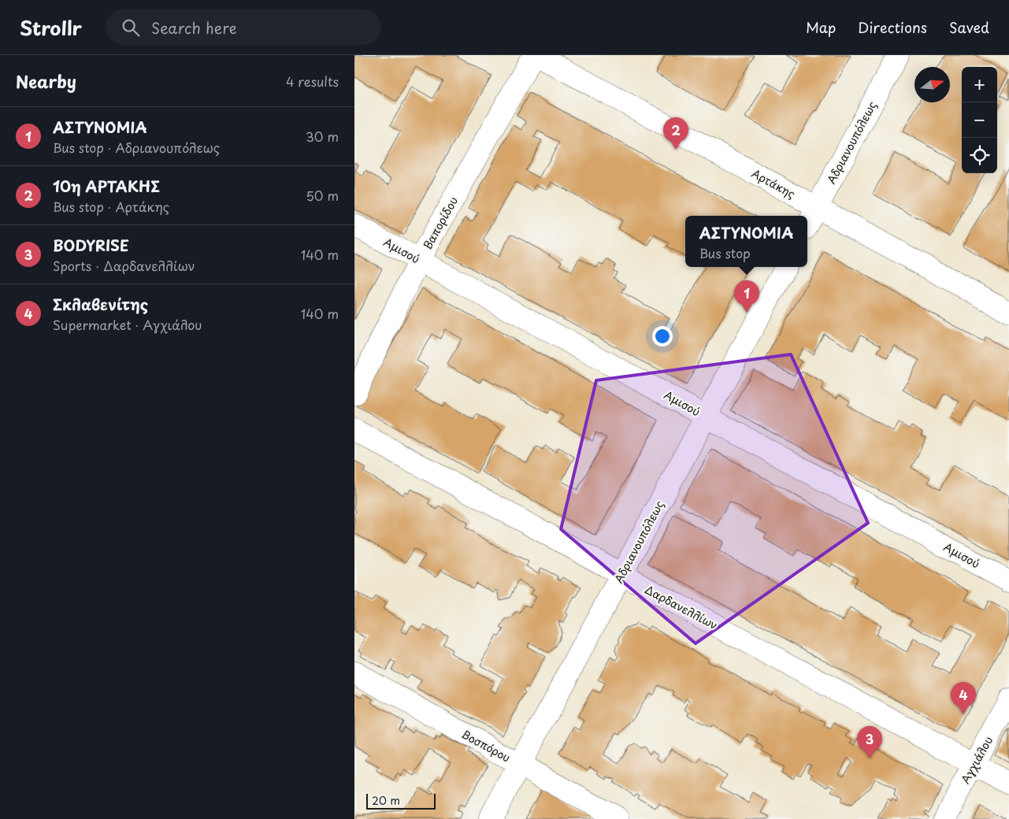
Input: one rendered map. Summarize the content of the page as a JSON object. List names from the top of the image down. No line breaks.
{"streets":{"street":["Αδριανουπόλεως","Αρτάκης","Βαπορίδου","Αμισού","Δαρδανελλίων","Βοσπόρου","Αγχιάλου"]},"crossings":[["Αδριανουπόλεως","Αρτάκης"],["Αδριανουπόλεως","Αμισού"],["Αδριανουπόλεως","Δαρδανελλίων"],["Αδριανουπόλεως","Βοσπόρου"],["Βαπορίδου","Αμισού"],["Δαρδανελλίων","Αγχιάλου"]],"scale_bar":"20 m","north":"right","page":{"header":"Strollr","search":"Search here","nav":["Map","Directions","Saved"],"heading":["Nearby","4 results"],"map_buttons":["+","−"],"list":[{"mark":"1","name":"ΑΣΤΥΝΟΜΙΑ","note":"Bus stop · Αδριανουπόλεως","value":"30 m"},{"mark":"2","name":"10η ΑΡΤΑΚΗΣ","note":"Bus stop · Αρτάκης","value":"50 m"},{"mark":"3","name":"BODYRISE","note":"Sports · Δαρδανελλίων","value":"140 m"},{"mark":"4","name":"Σκλαβενίτης","note":"Supermarket · Αγχιάλου","value":"140 m"}],"pins":["2","1","4","3"],"popup":["ΑΣΤΥΝΟΜΙΑ","Bus stop"],"scale":"20 m"}}
